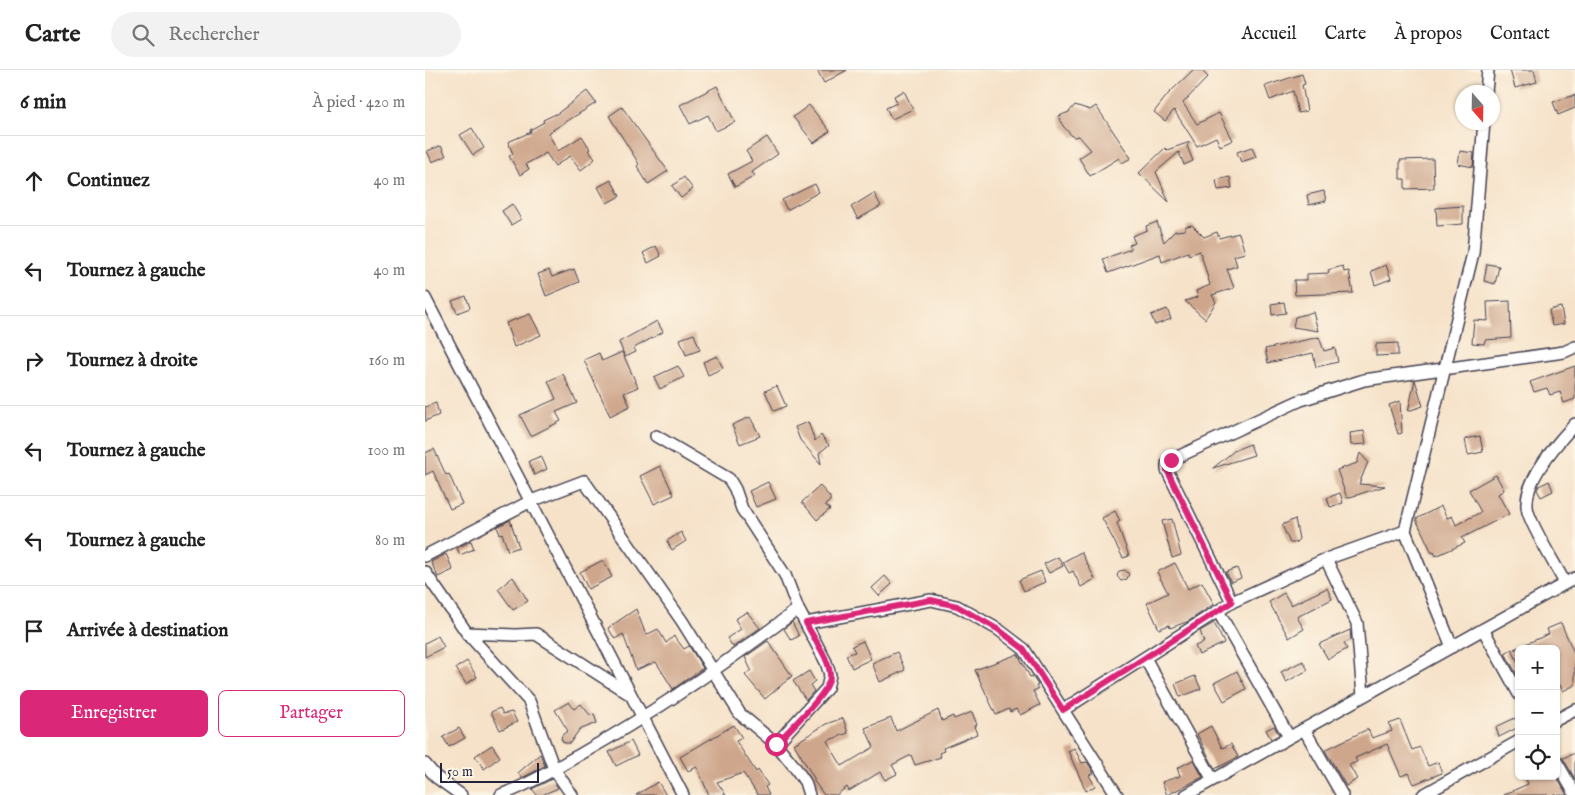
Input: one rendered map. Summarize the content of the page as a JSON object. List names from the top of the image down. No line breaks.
{"scale_bar":"50 m","north":"bottom","page":{"header":"Carte","search":"Rechercher","nav":["Accueil","Carte","À propos","Contact"],"heading":["6 min","À pied · 420 m"],"list":[["Continuez","40 m"],["Tournez à gauche","40 m"],["Tournez à droite","160 m"],["Tournez à gauche","100 m"],["Tournez à gauche","80 m"],"Arrivée à destination"],"map_buttons":["+","−"],"buttons":["Enregistrer","Partager"],"scale":"50 m"}}
